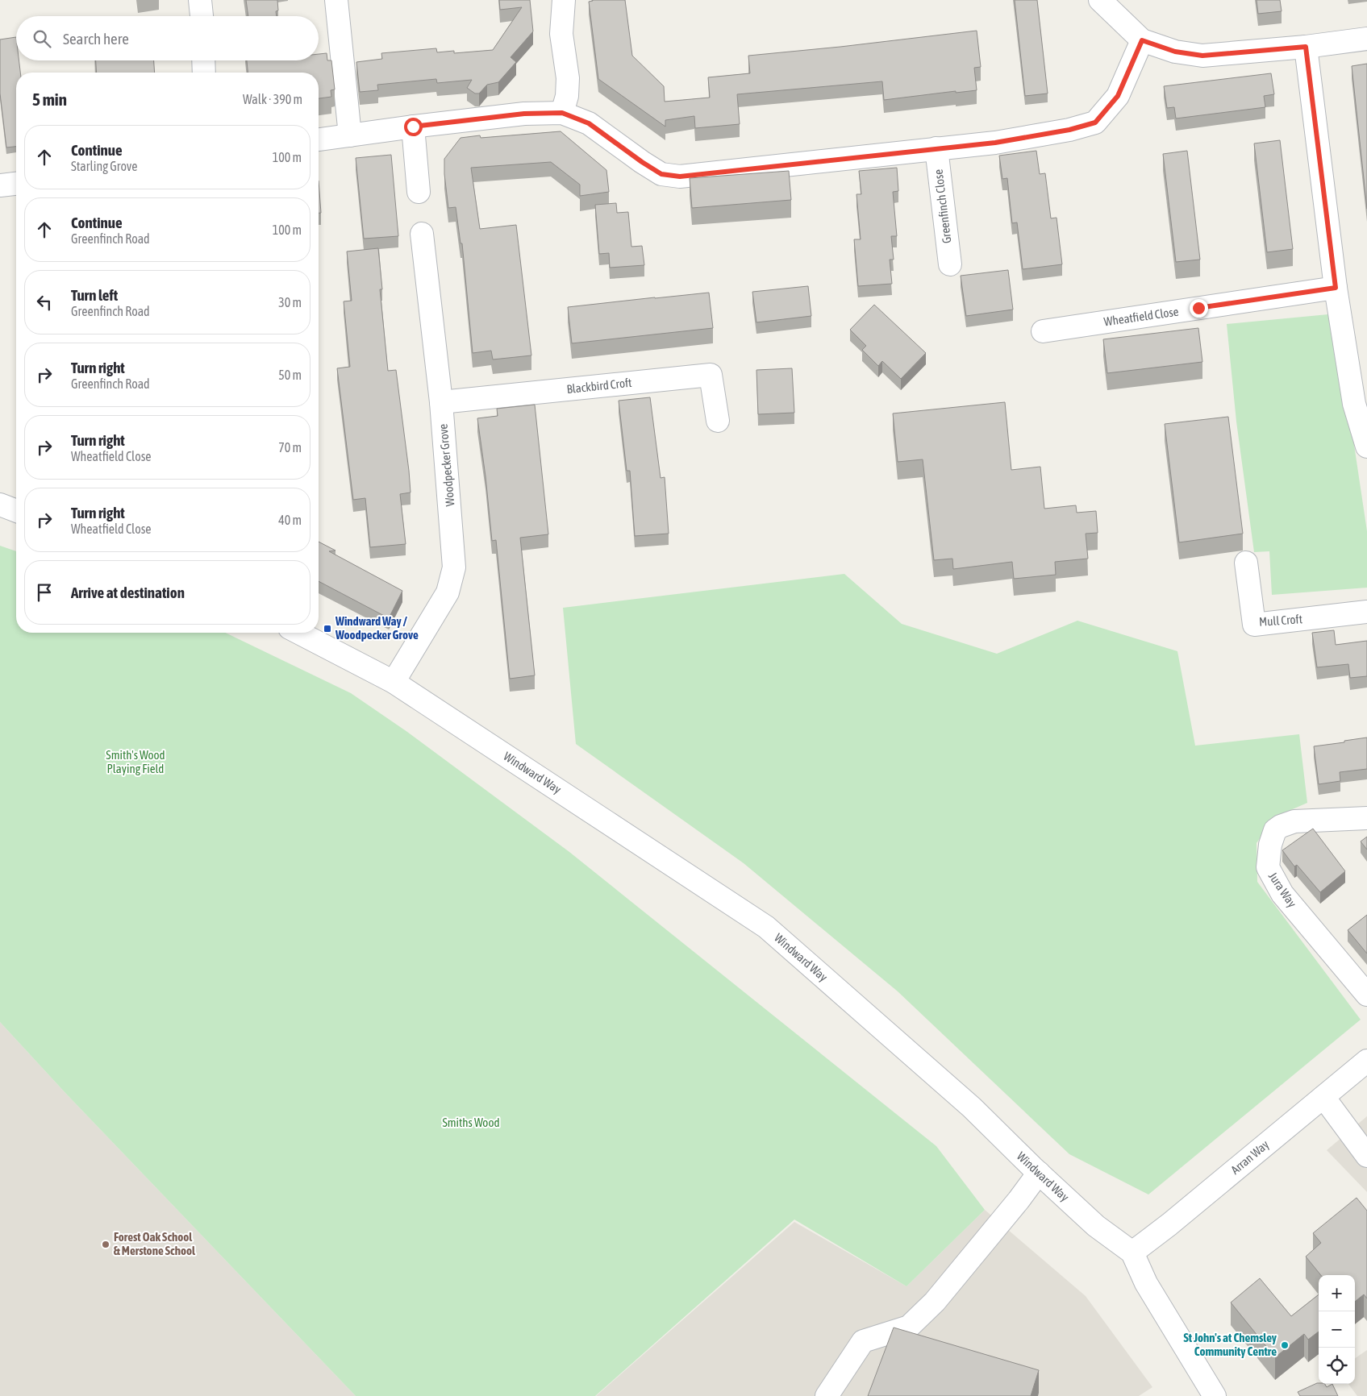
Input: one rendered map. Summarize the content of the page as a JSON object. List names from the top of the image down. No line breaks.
{"streets":{"street":["Greenfinch Close","Wheatfield Close","Blackbird Croft","Woodpecker Grove","Mull Croft","Windward Way","Jura Way","Arran Way"]},"crossings":[["Blackbird Croft","Woodpecker Grove"],["Woodpecker Grove","Windward Way"],["Windward Way","Arran Way"]],"parks":["Smith's Wood Playing Field","Smiths Wood"],"places":{"transit":["Windward Way / Woodpecker Grove"],"other":["Forest Oak School & Merstone School","St John's at Chemsley Community Centre"]},"page":{"search":"Search here","heading":["5 min","Walk · 390 m"],"list":[["Continue","Starling Grove","100 m"],["Continue","Greenfinch Road","100 m"],["Turn left","Greenfinch Road","30 m"],["Turn right","Greenfinch Road","50 m"],["Turn right","Wheatfield Close","70 m"],["Turn right","Wheatfield Close","40 m"],"Arrive at destination"],"map_buttons":["+","−"]}}
